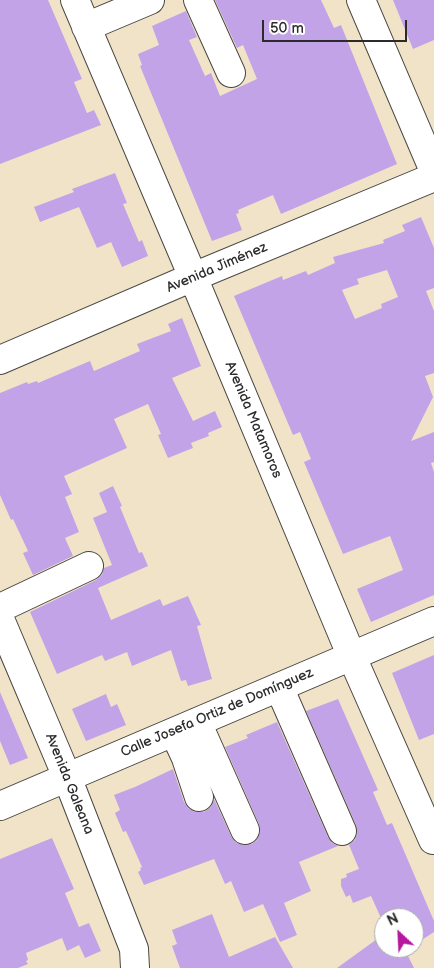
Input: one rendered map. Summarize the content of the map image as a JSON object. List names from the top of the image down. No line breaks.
{"streets":{"street":["Avenida Jiménez","Avenida Matamoros","Calle Josefa Ortiz de Domínguez","Avenida Galeana"]},"crossings":[["Avenida Jiménez","Avenida Matamoros"],["Avenida Matamoros","Calle Josefa Ortiz de Domínguez"],["Calle Josefa Ortiz de Domínguez","Avenida Galeana"]],"scale_bar":"50 m","north":"top left"}
